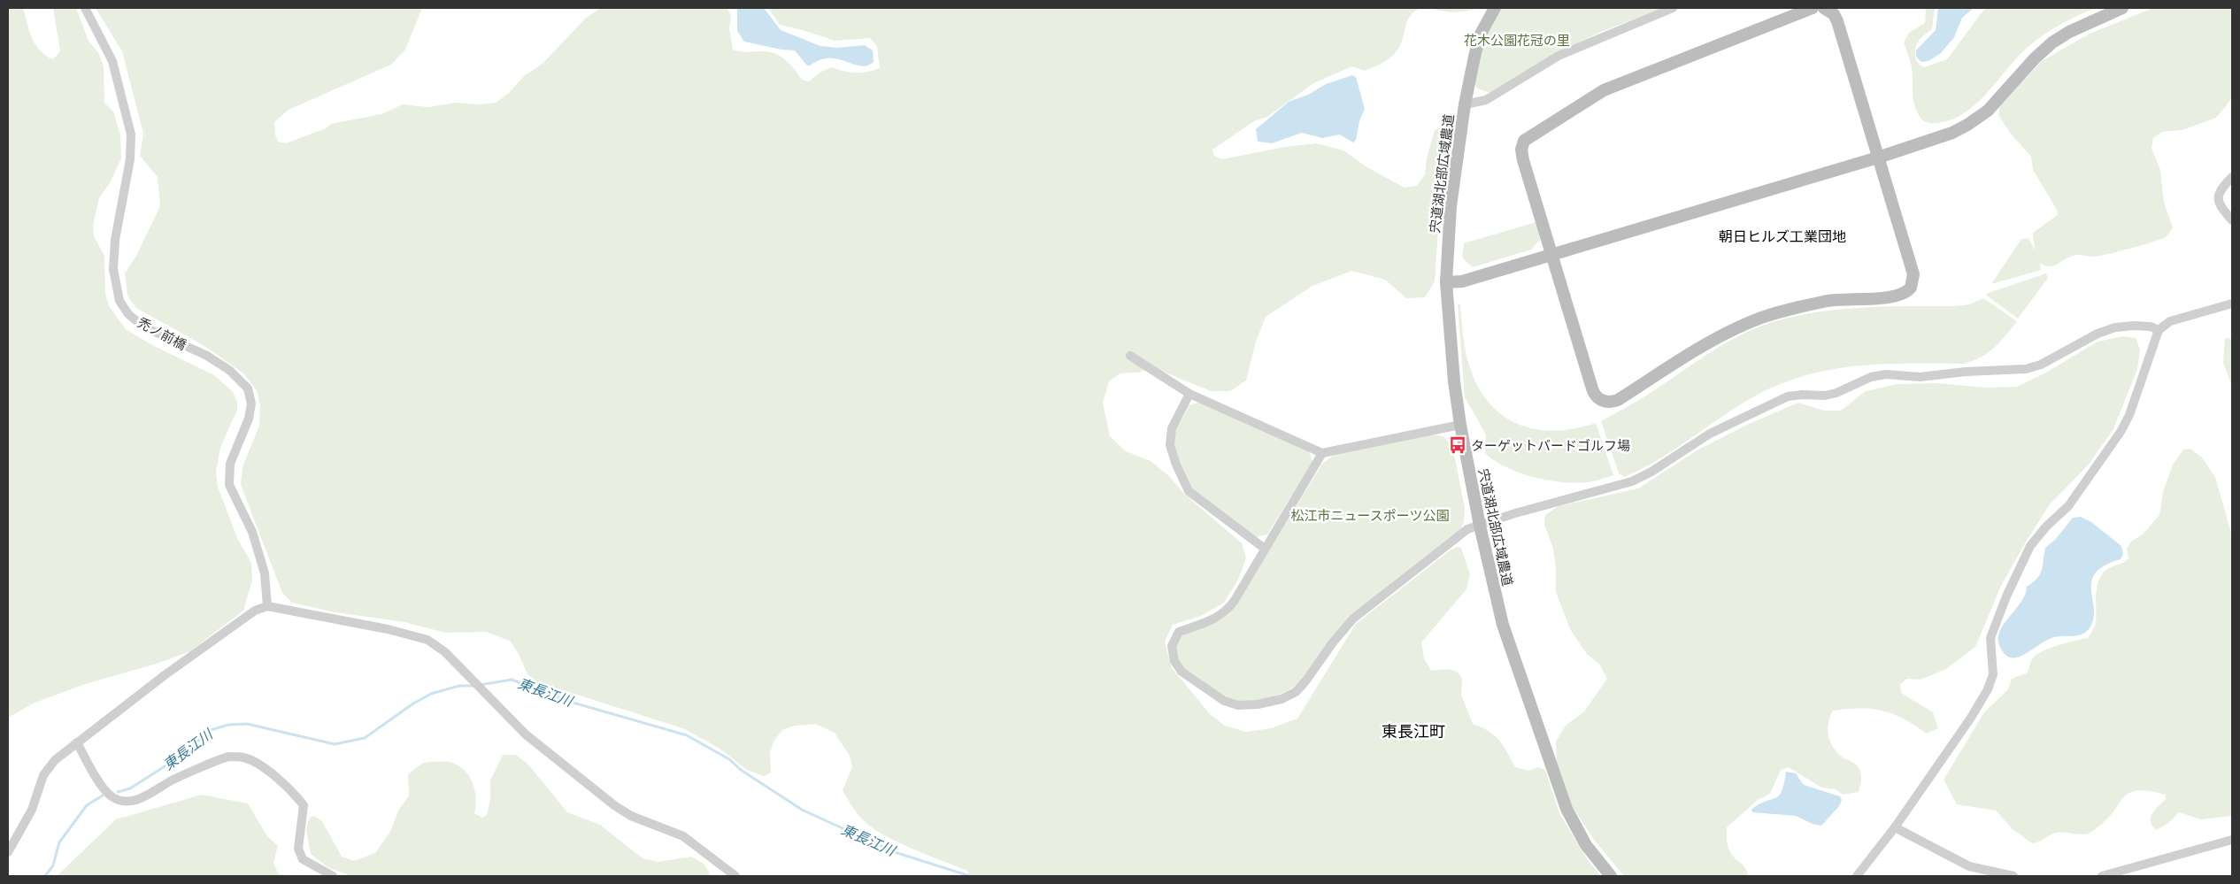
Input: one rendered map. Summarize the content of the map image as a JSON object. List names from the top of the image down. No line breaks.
{"streets":{"street":["宍道湖北部広域農道","禿ノ前橋"]},"districts":["朝日ヒルズ工業団地","東長江町"],"water":["東長江川"],"parks":["花木公園花冠の里","松江市ニュースポーツ公園"],"places":{"bus stop":["ターゲットバードゴルフ場"]}}
